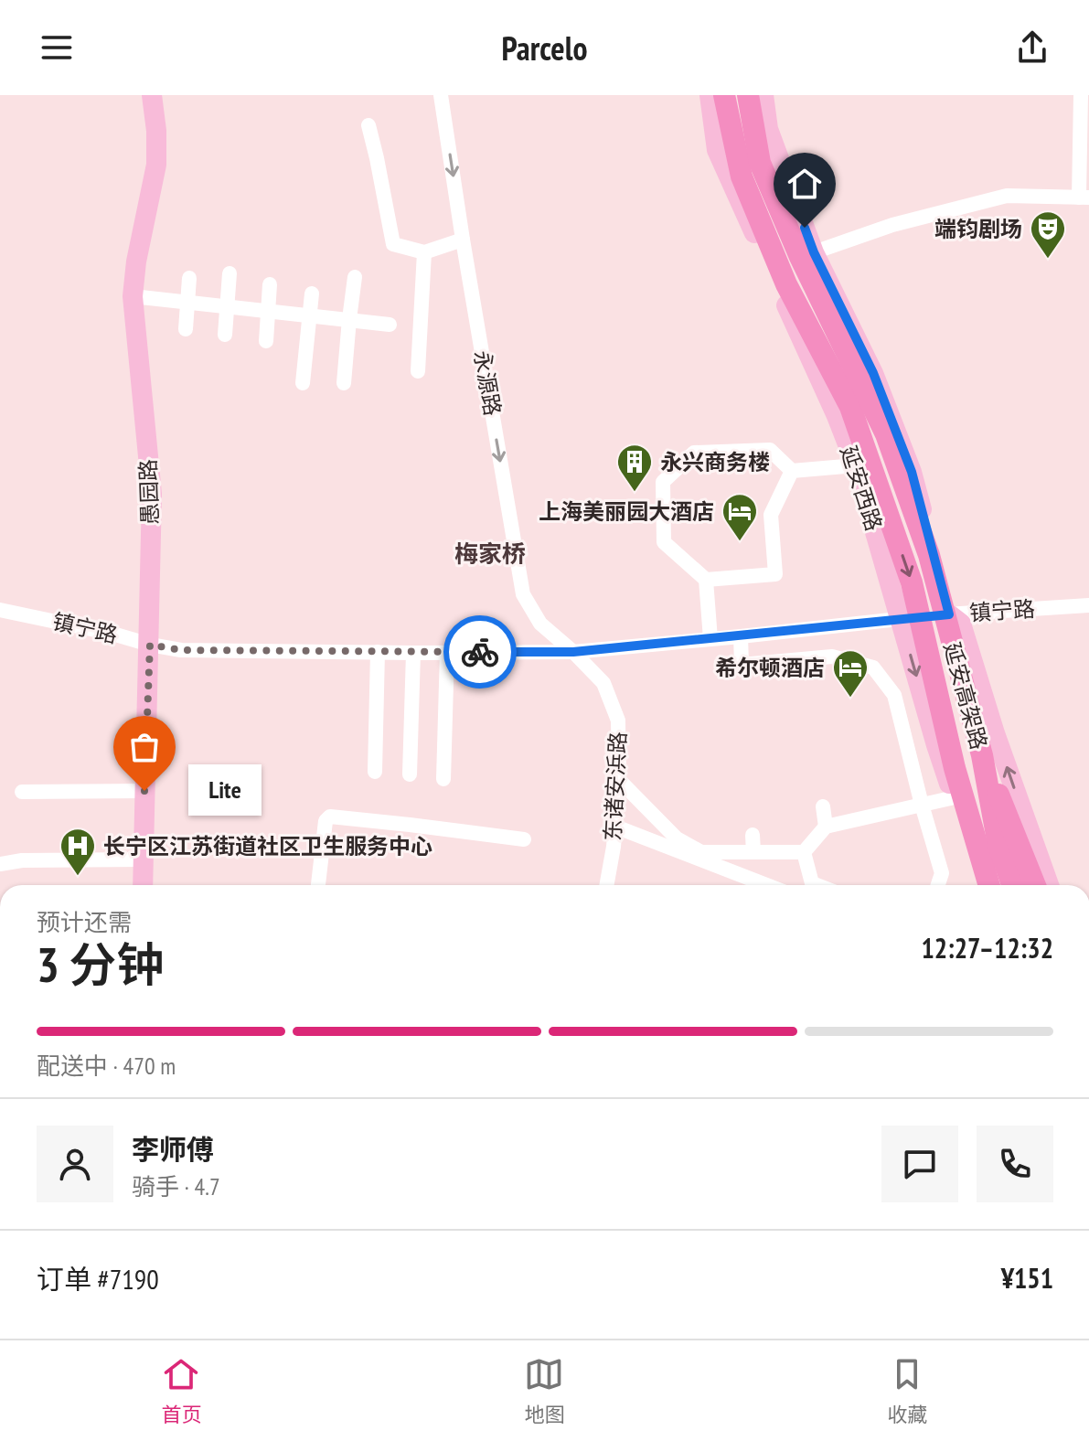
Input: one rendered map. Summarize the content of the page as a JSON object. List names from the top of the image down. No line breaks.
{"streets":{"highway":["延安高架路"],"main road":["延安西路","愚园路"],"street":["永源路","镇宁路","东诸安浜路"]},"crossings":[["永源路","镇宁路"],["永源路","东诸安浜路"],["延安西路","镇宁路"],["愚园路","镇宁路"],["镇宁路","东诸安浜路"]],"districts":["梅家桥"],"places":{"theatre":["端钧剧场"],"building":["永兴商务楼"],"hotel":["上海美丽园大酒店","希尔顿酒店"],"other":["Lite"],"hospital":["长宁区江苏街道社区卫生服务中心"]},"page":{"header":"Parcelo","bubble":"Lite","heading":["3 分钟","预计还需","12:27–12:32"],"panel":["李师傅","骑手 · 4.7","订单 #7190","¥151"],"bar":"配送中 · 470 m","tabs":["首页","地图","收藏"]}}
